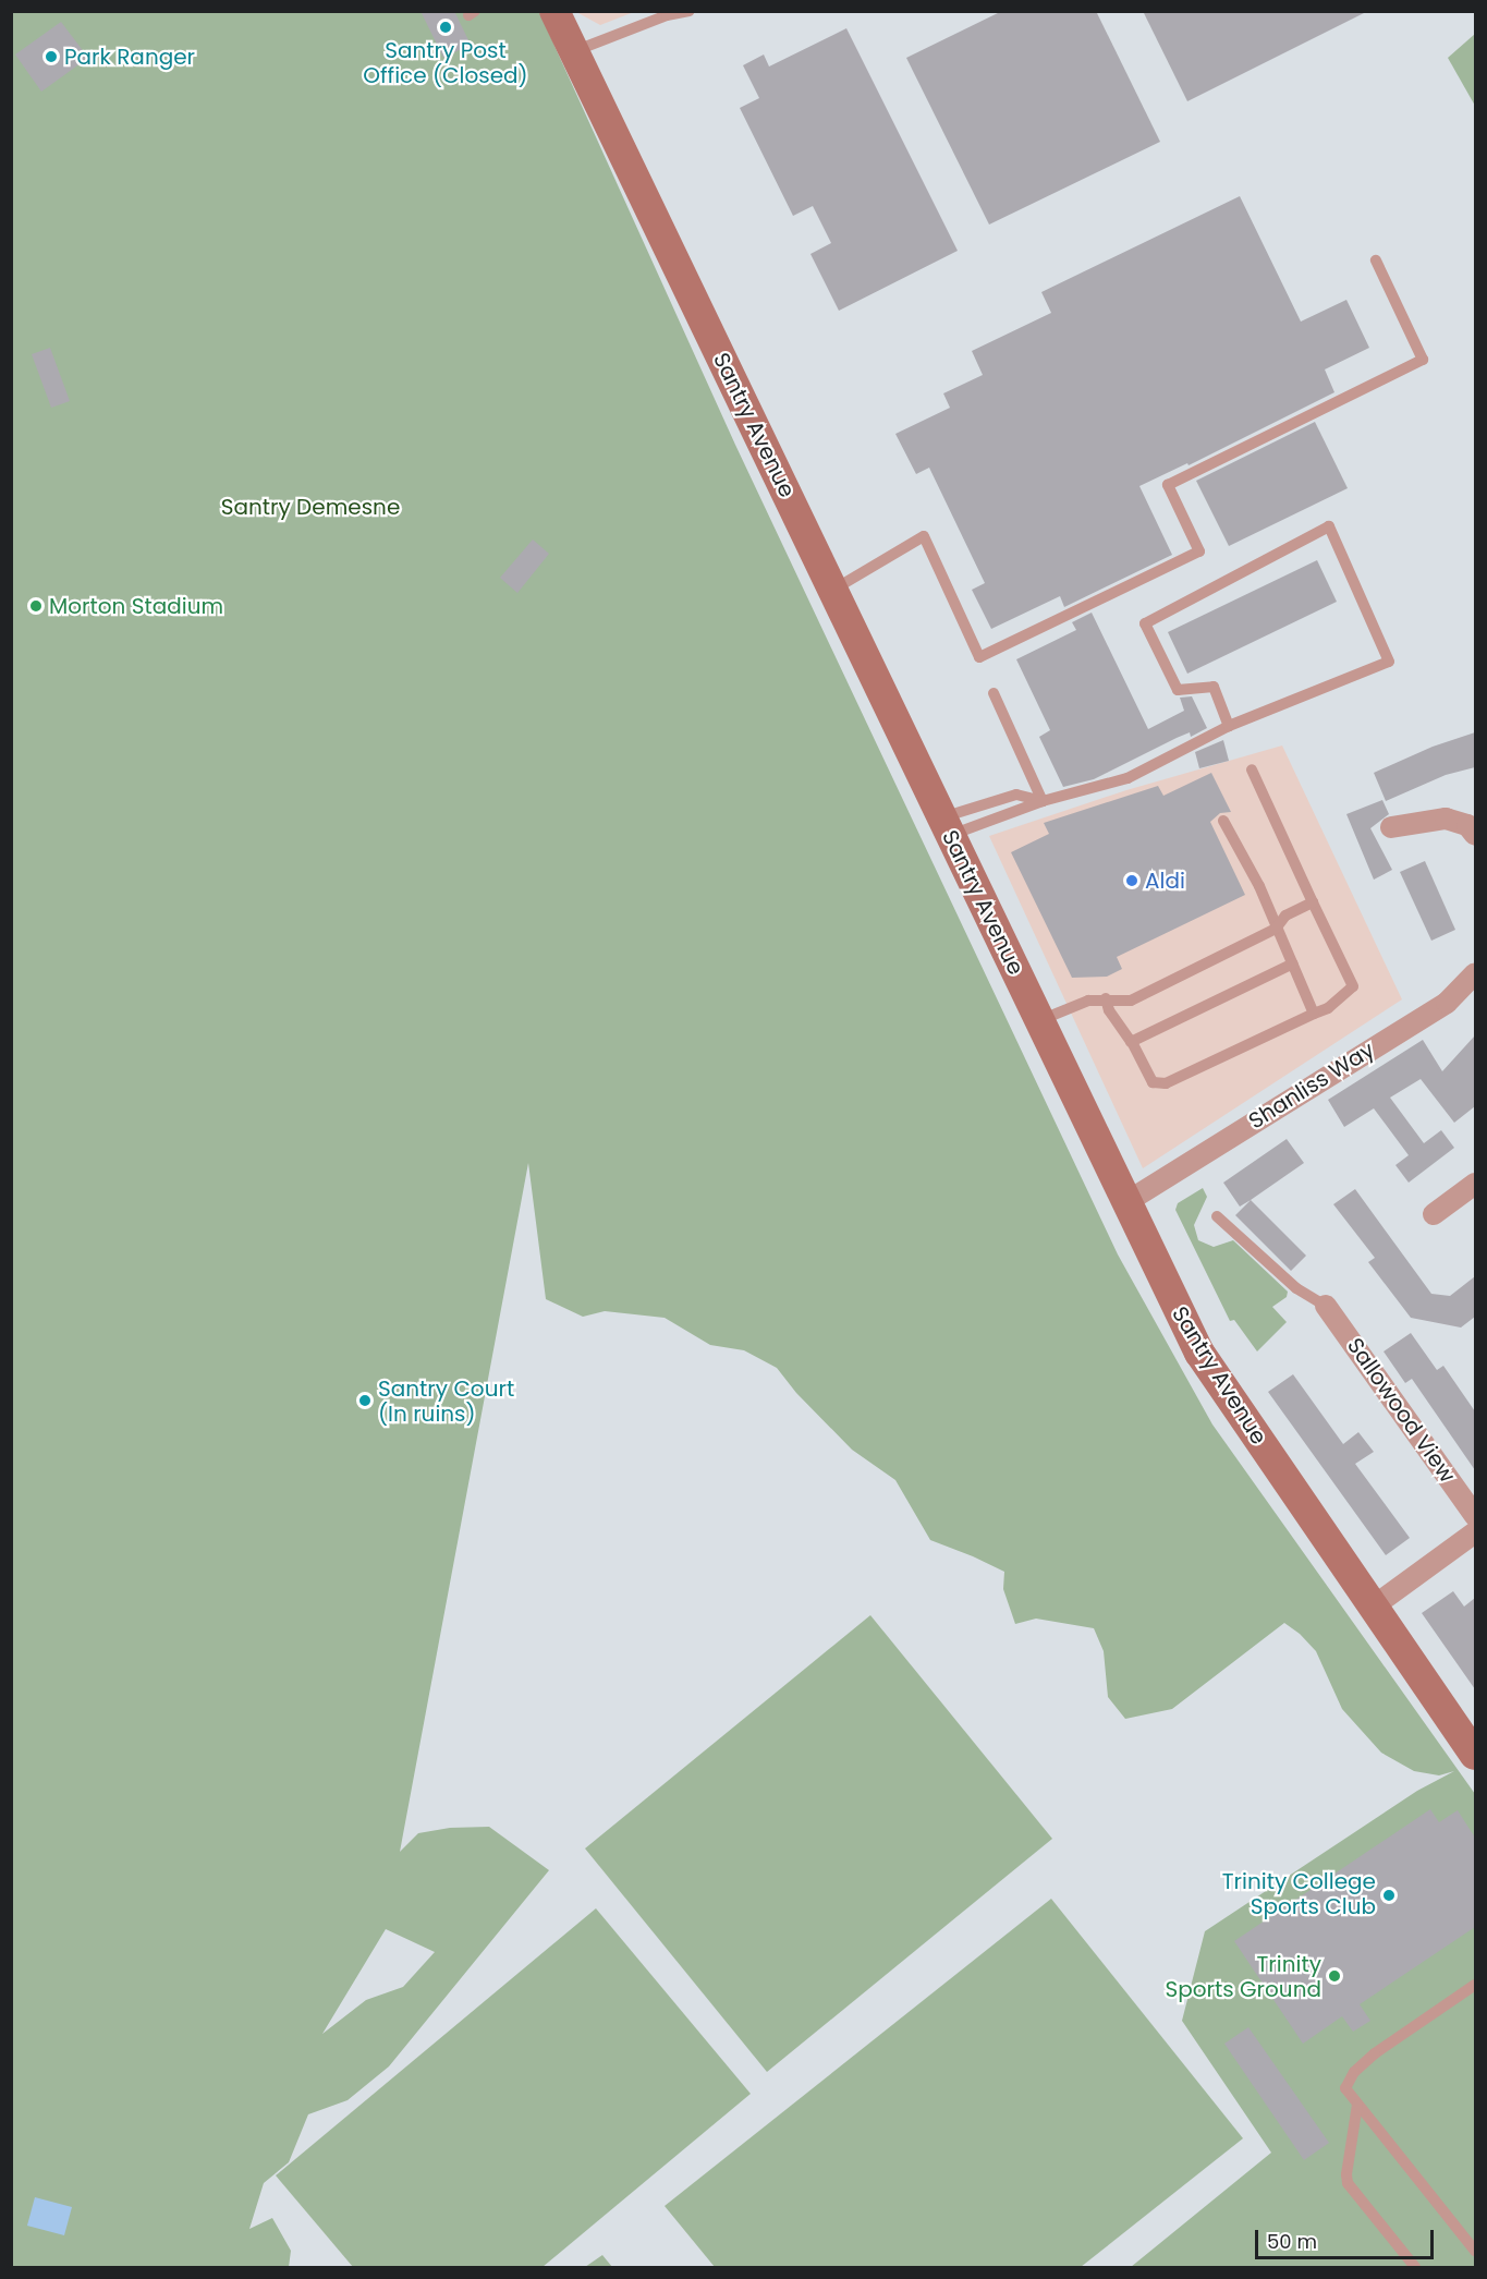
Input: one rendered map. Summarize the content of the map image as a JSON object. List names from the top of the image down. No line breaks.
{"streets":{"main road":["Santry Avenue"],"street":["Shanliss Way","Sallowood View"]},"crossings":[["Santry Avenue","Shanliss Way"]],"parks":["Santry Demesne"],"places":["Santry Post Office (Closed)","Park Ranger","Morton Stadium","Aldi","Santry Court (In ruins)","Trinity College Sports Club","Trinity Sports Ground"],"scale_bar":"50 m"}
